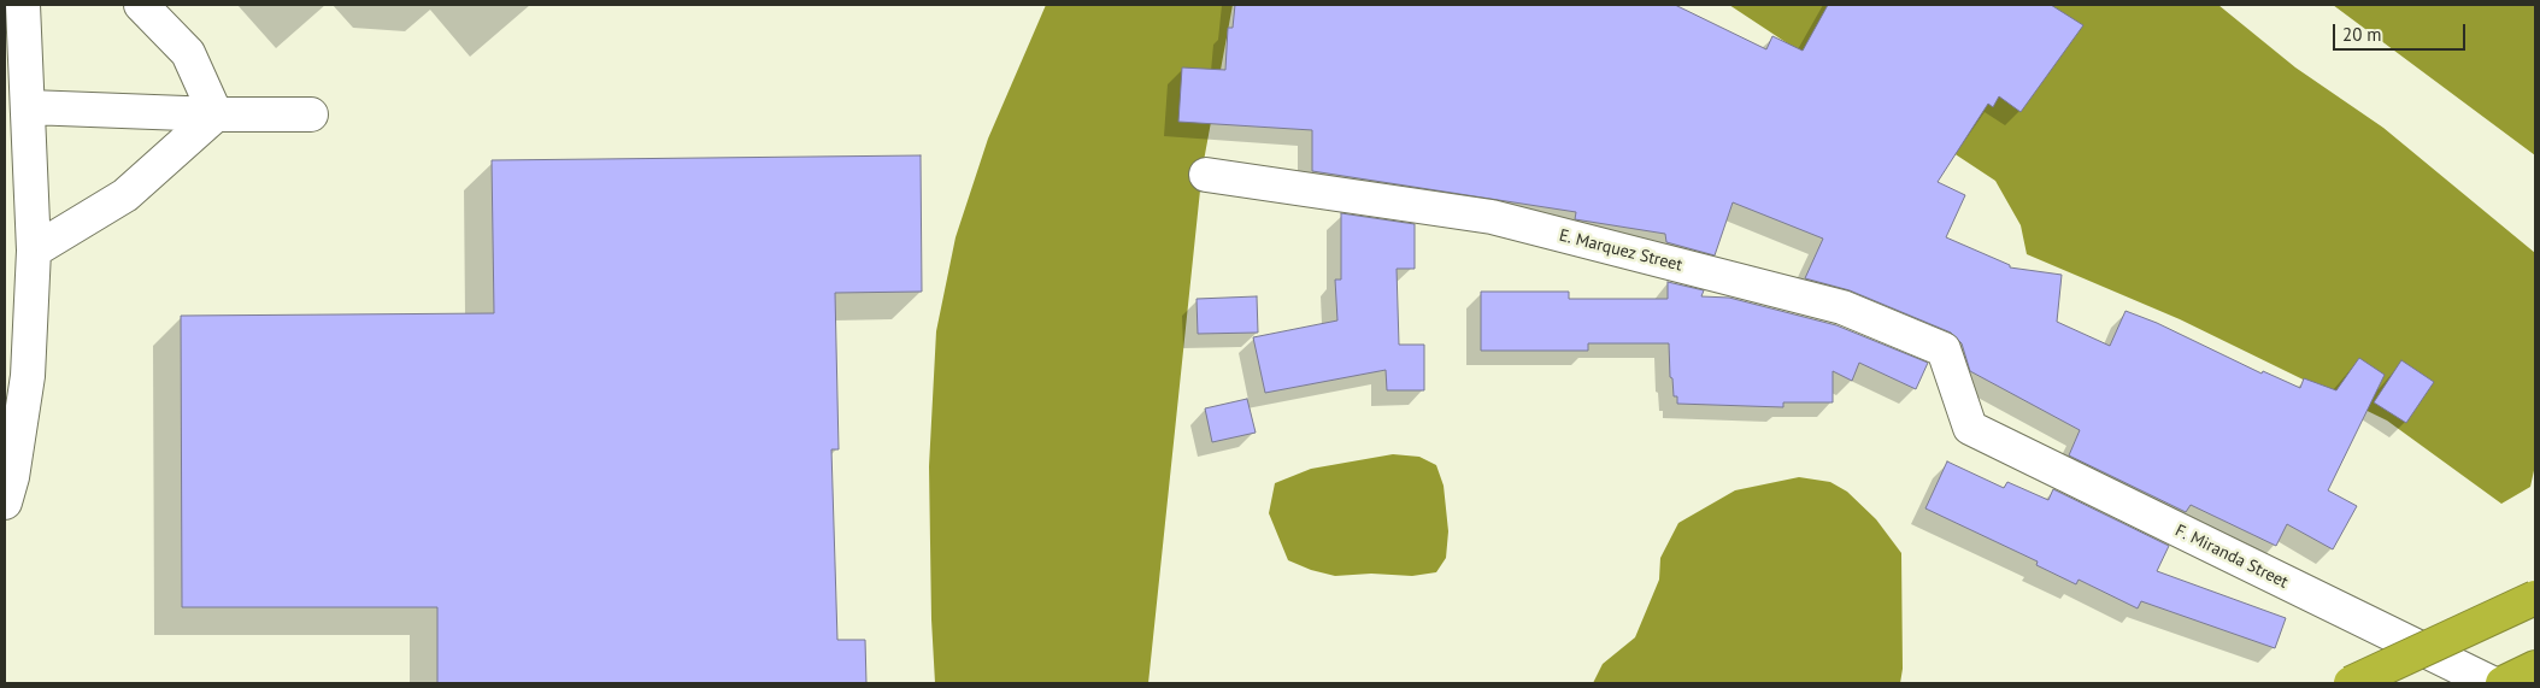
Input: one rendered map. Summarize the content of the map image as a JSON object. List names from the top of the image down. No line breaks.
{"streets":{"street":["E. Marquez Street","F. Miranda Street"]},"crossings":[["E. Marquez Street","F. Miranda Street"]],"scale_bar":"20 m"}
